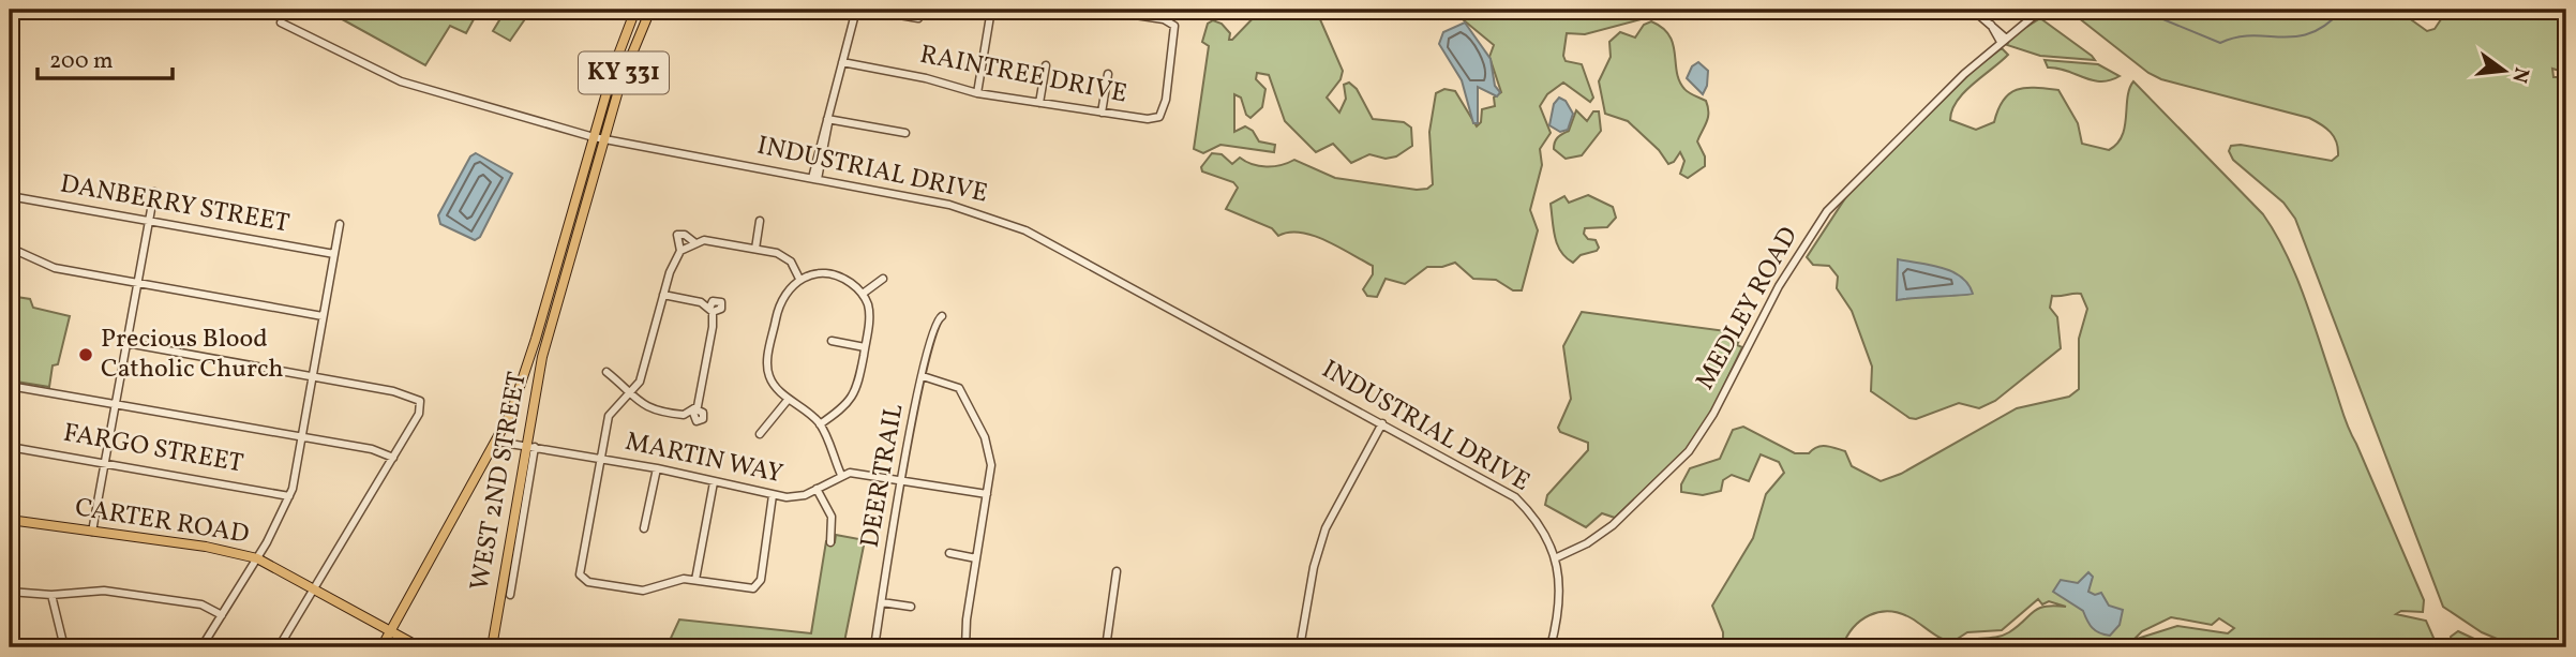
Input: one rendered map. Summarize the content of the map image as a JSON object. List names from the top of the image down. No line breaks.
{"streets":{"main road":["KY 331","WEST 2ND STREET","CARTER ROAD"],"street":["RAINTREE DRIVE","INDUSTRIAL DRIVE","DANBERRY STREET","MEDLEY ROAD","FARGO STREET","MARTIN WAY","DEER TRAIL"]},"crossings":[["KY 331","INDUSTRIAL DRIVE"],["KY 331","WEST 2ND STREET"],["INDUSTRIAL DRIVE","MEDLEY ROAD"],["INDUSTRIAL DRIVE","WEST 2ND STREET"],["MARTIN WAY","WEST 2ND STREET"]],"places":["Precious Blood Catholic Church"],"scale_bar":"200 m","north":"right"}
